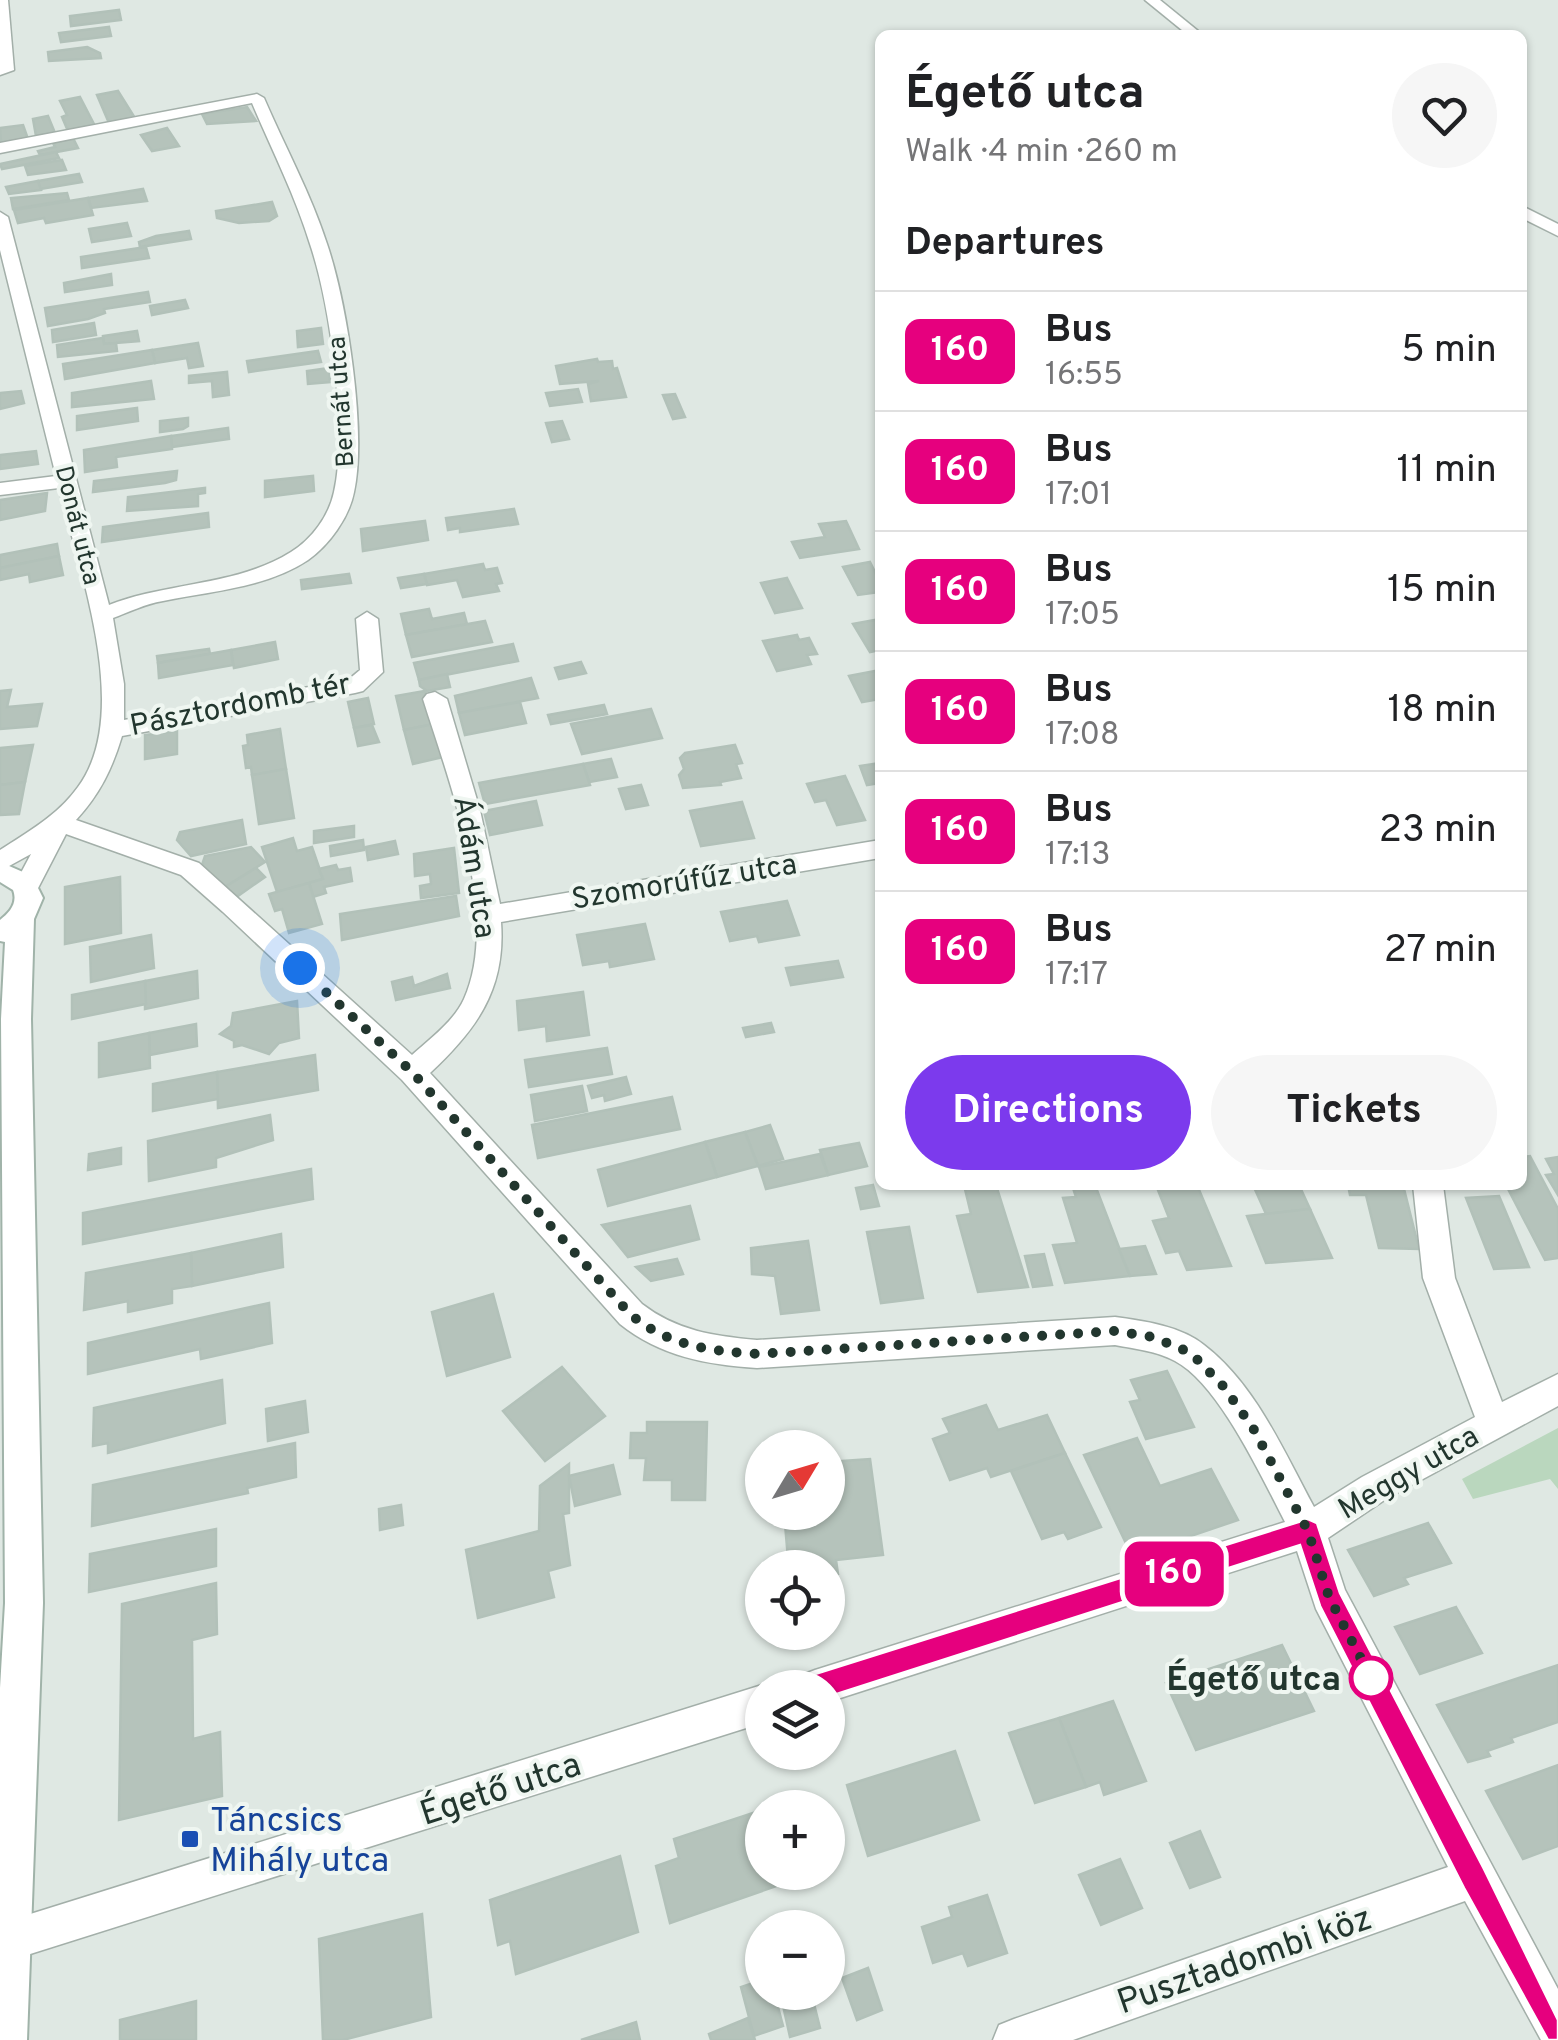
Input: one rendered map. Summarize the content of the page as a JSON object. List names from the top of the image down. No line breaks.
{"streets":{"street":["Bernát utca","Donát utca","Pásztordomb tér","Ádám utca","Szomorúfűz utca","Meggy utca","Égető utca","Pusztadombi köz"]},"crossings":[["Bernát utca","Donát utca"],["Donát utca","Pásztordomb tér"],["Donát utca","Meggy utca"],["Ádám utca","Szomorúfűz utca"],["Ádám utca","Meggy utca"]],"places":{"other":["Égető utca"],"transit":["Táncsics Mihály utca"]},"lines":["bus line 160"],"north":"top right","page":{"on_map":"160","heading":[["Égető utca","Walk · 4 min · 260 m"],"Departures"],"list":[{"mark":"160","name":"Bus","note":"16:55","value":"5 min"},{"mark":"160","name":"Bus","note":"17:01","value":"11 min"},{"mark":"160","name":"Bus","note":"17:05","value":"15 min"},{"mark":"160","name":"Bus","note":"17:08","value":"18 min"},{"mark":"160","name":"Bus","note":"17:13","value":"23 min"},{"mark":"160","name":"Bus","note":"17:17","value":"27 min"}],"buttons":["Directions","Tickets"],"map_buttons":["+","−"]}}
